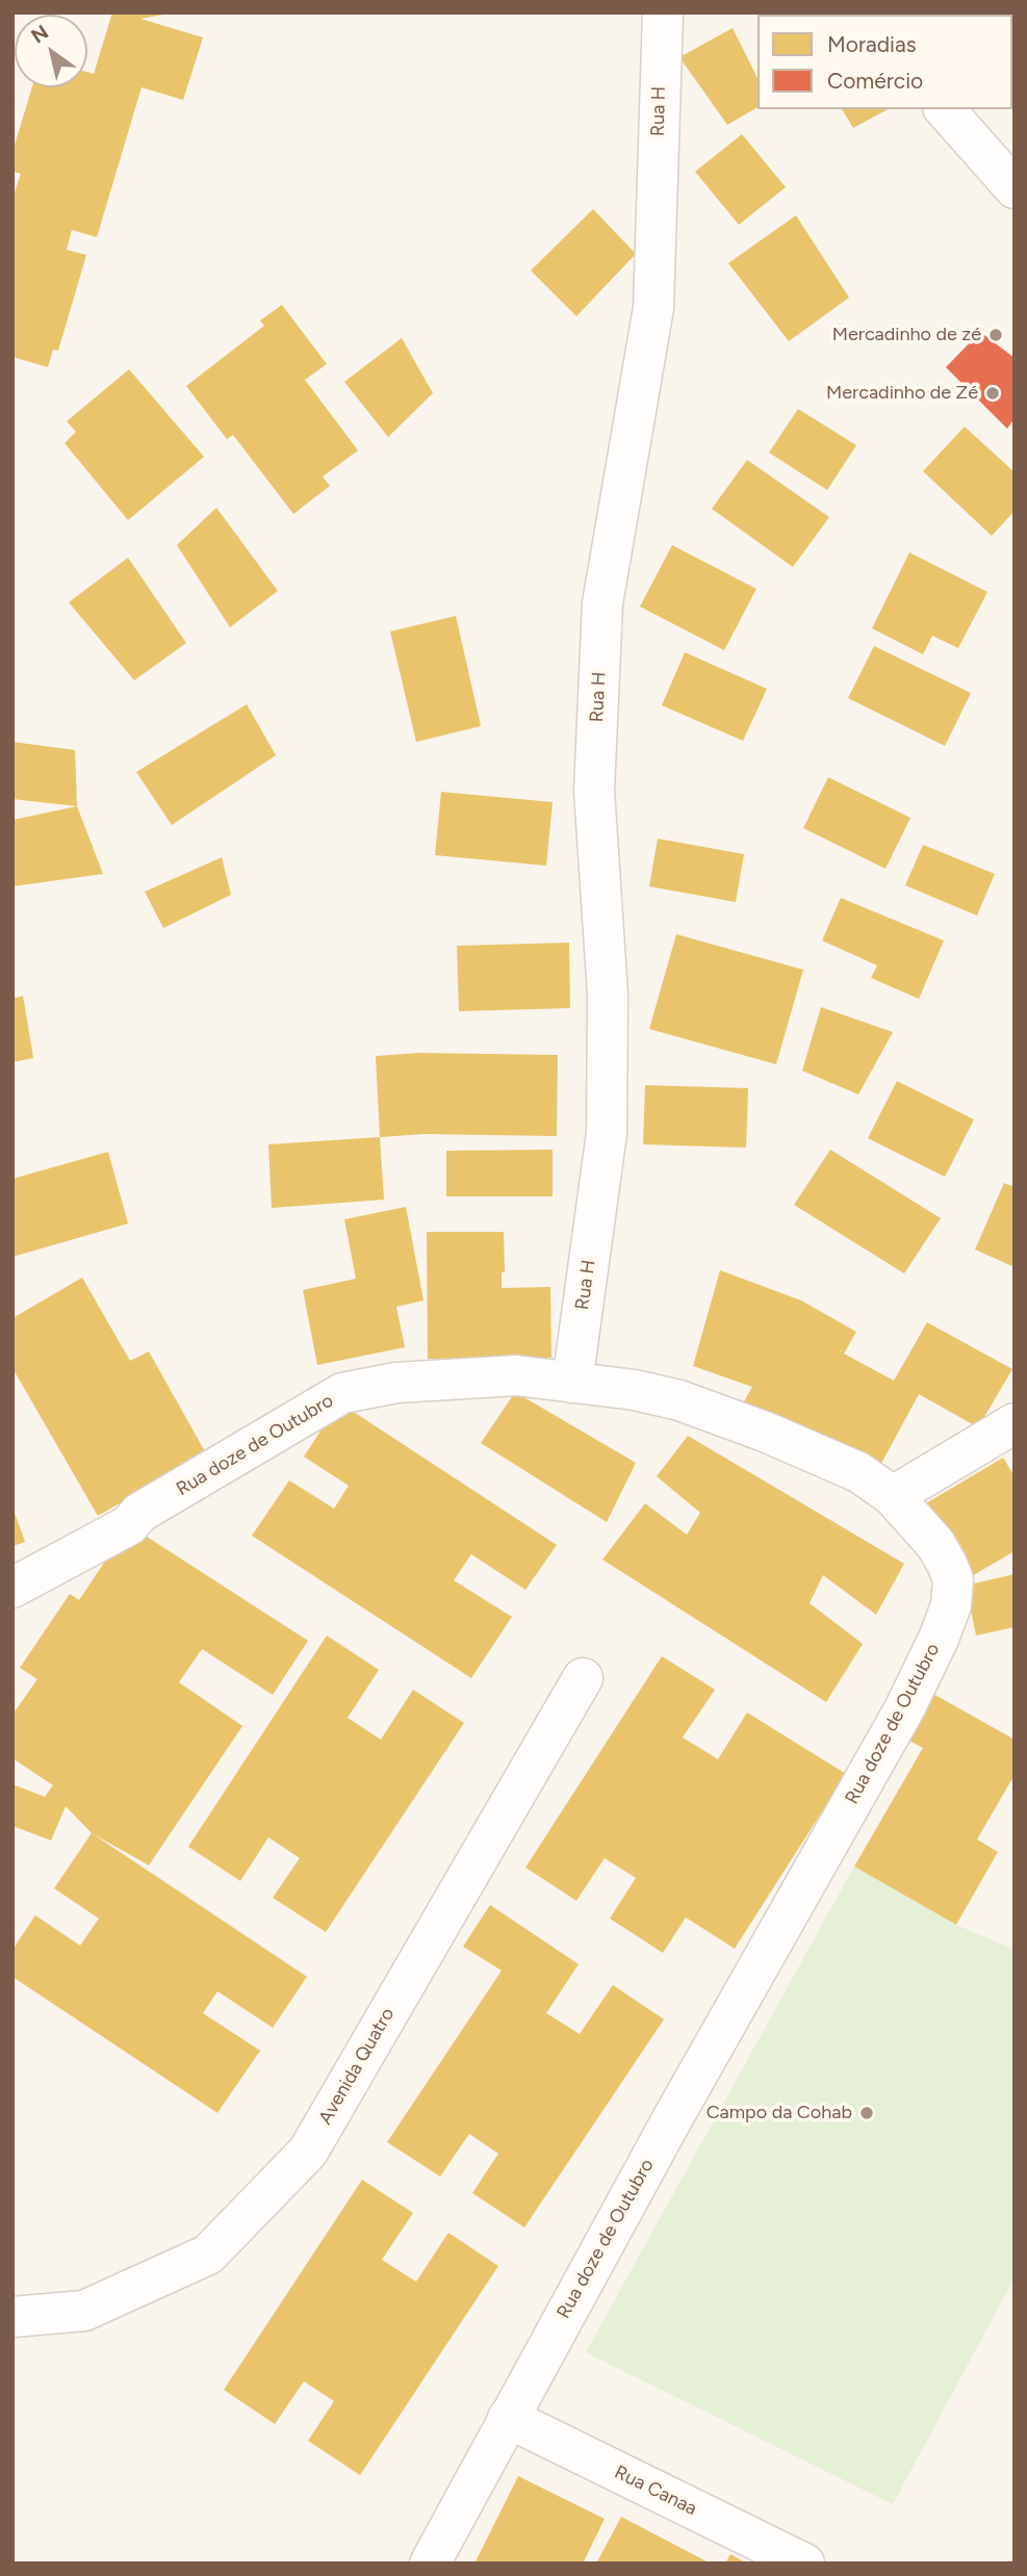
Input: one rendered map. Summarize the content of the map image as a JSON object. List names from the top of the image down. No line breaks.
{"streets":{"street":["Rua H","Rua doze de Outubro","Avenida Quatro","Rua Canaa"]},"crossings":[["Rua H","Rua doze de Outubro"],["Rua doze de Outubro","Rua Canaa"]],"places":["Mercadinho de zé","Mercadinho de Zé","Campo da Cohab"],"legend":["Moradias","Comércio"],"north":"top left"}
